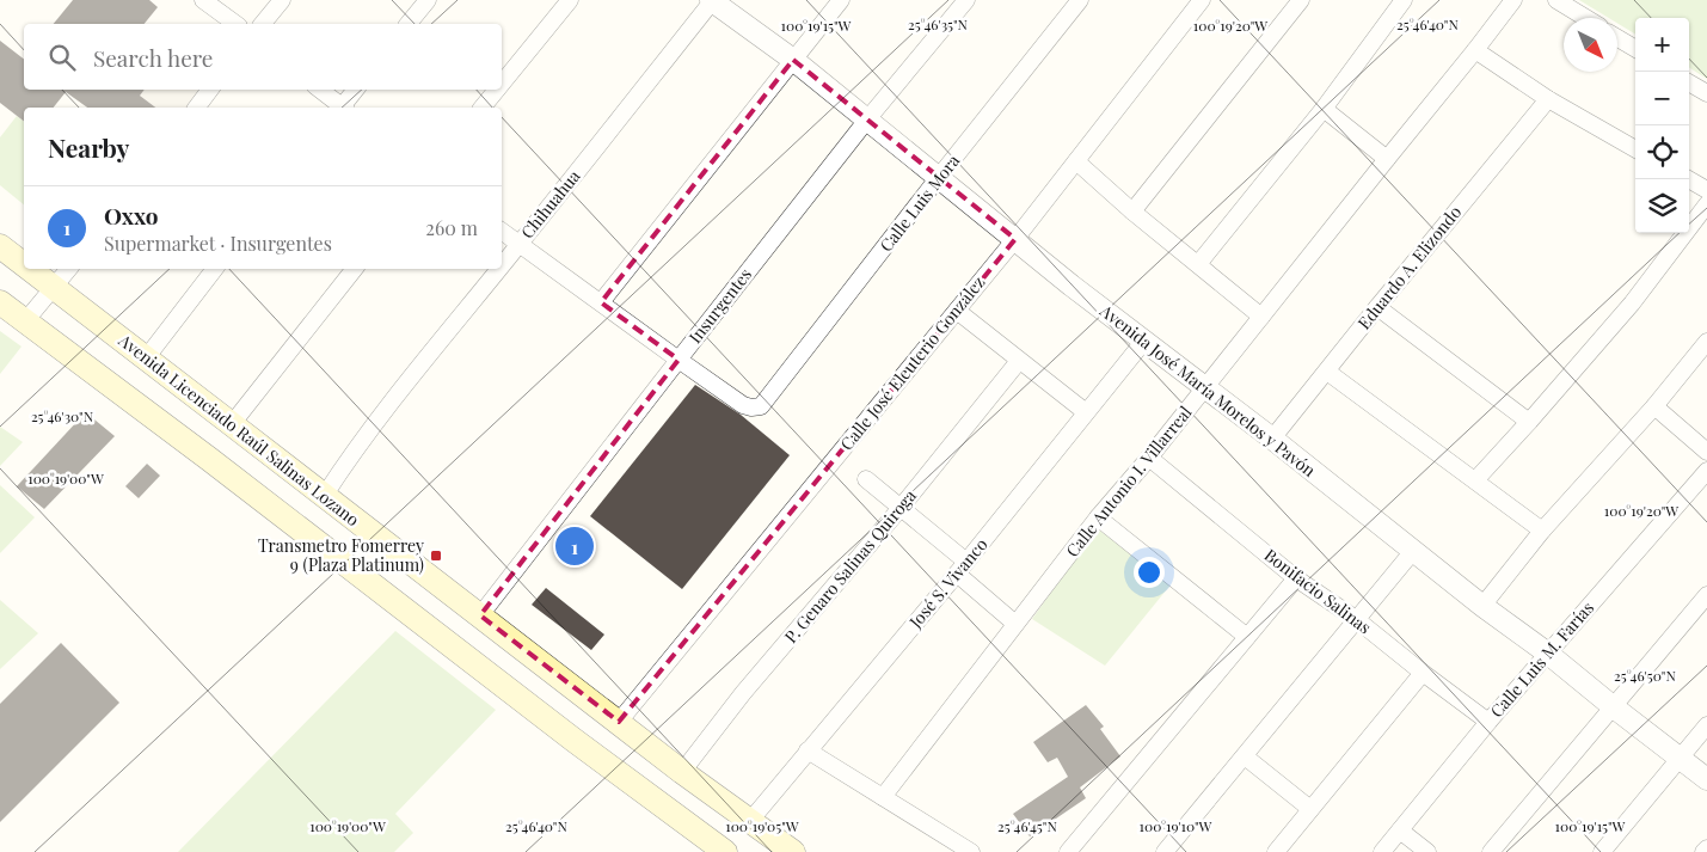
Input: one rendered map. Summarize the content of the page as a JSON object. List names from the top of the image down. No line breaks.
{"streets":{"main road":["Avenida Licenciado Raúl Salinas Lozano"],"street":["Calle Luis Mora","Chihuahua","Eduardo A. Elizondo","Insurgentes","Calle José Eleuterio González","Avenida José María Morelos y Pavón","Calle Antonio I. Villarreal","P. Genaro Salinas Quiroga","José S. Vivanco","Bonifacio Salinas","Calle Luis M. Farías"]},"crossings":[["Calle Luis Mora","Insurgentes"],["Calle Luis Mora","Avenida José María Morelos y Pavón"],["Chihuahua","Avenida José María Morelos y Pavón"],["Chihuahua","Avenida Licenciado Raúl Salinas Lozano"],["Eduardo A. Elizondo","Avenida José María Morelos y Pavón"],["Insurgentes","Avenida José María Morelos y Pavón"],["Insurgentes","Avenida Licenciado Raúl Salinas Lozano"],["Calle José Eleuterio González","Avenida José María Morelos y Pavón"],["Calle José Eleuterio González","Avenida Licenciado Raúl Salinas Lozano"],["Avenida José María Morelos y Pavón","Calle Antonio I. Villarreal"],["Avenida José María Morelos y Pavón","José S. Vivanco"],["Avenida José María Morelos y Pavón","Calle Luis M. Farías"],["Avenida Licenciado Raúl Salinas Lozano","P. Genaro Salinas Quiroga"],["Avenida Licenciado Raúl Salinas Lozano","José S. Vivanco"],["Calle Antonio I. Villarreal","Bonifacio Salinas"],["Bonifacio Salinas","Calle Luis M. Farías"]],"places":{"transit":["Transmetro Fomerrey 9 (Plaza Platinum)"]},"north":"bottom right","page":{"map_buttons":["+","−"],"search":"Search here","heading":"Nearby","list":[{"mark":"1","name":"Oxxo","note":"Supermarket · Insurgentes","value":"260 m"}],"pins":"1"},"coordinates":["25°46'35\"N","25°46'40\"N","100°19'15\"W","100°19'20\"W","25°46'30\"N","100°19'00\"W","25°46'50\"N","100°19'05\"W","100°19'10\"W","25°46'45\"N"]}
